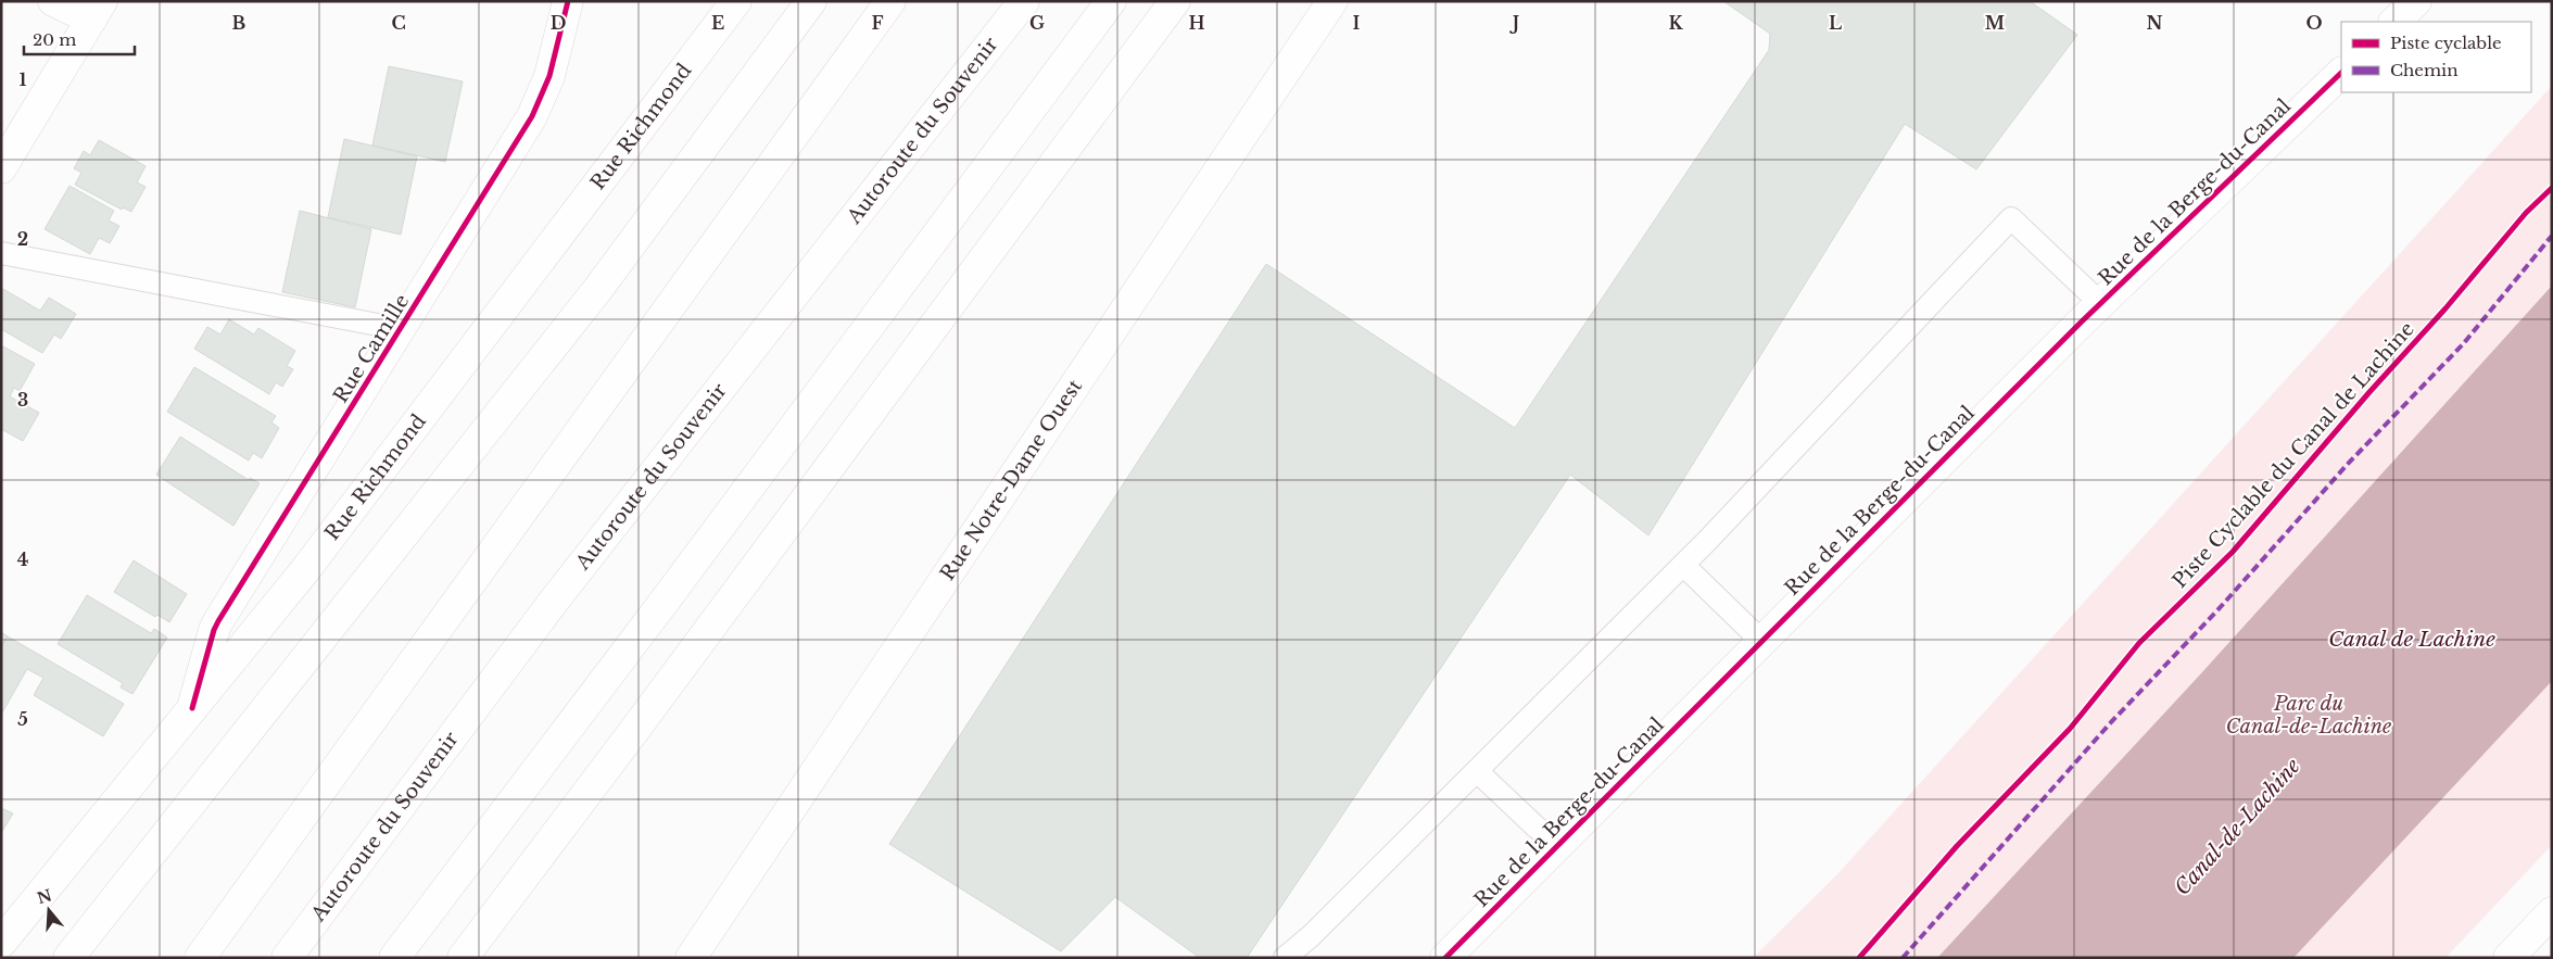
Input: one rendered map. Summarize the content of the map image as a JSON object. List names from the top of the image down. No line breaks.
{"streets":{"main road":["Rue Richmond","Autoroute du Souvenir","Rue de la Berge-du-Canal","Rue Camille","Rue Notre-Dame Ouest"],"cycle path":["Piste Cyclable du Canal de Lachine"]},"crossings":[["Rue Richmond","Rue Camille"]],"water":["Canal de Lachine","Canal-de-Lachine"],"parks":["Parc du Canal-de-Lachine"],"legend":["Piste cyclable","Chemin"],"scale_bar":"20 m","north":"top","grid":{"columns":["B","C","D","E","F","G","H","I","J","K","L","M","N","O"],"rows":["1","2","3","4","5"]}}
